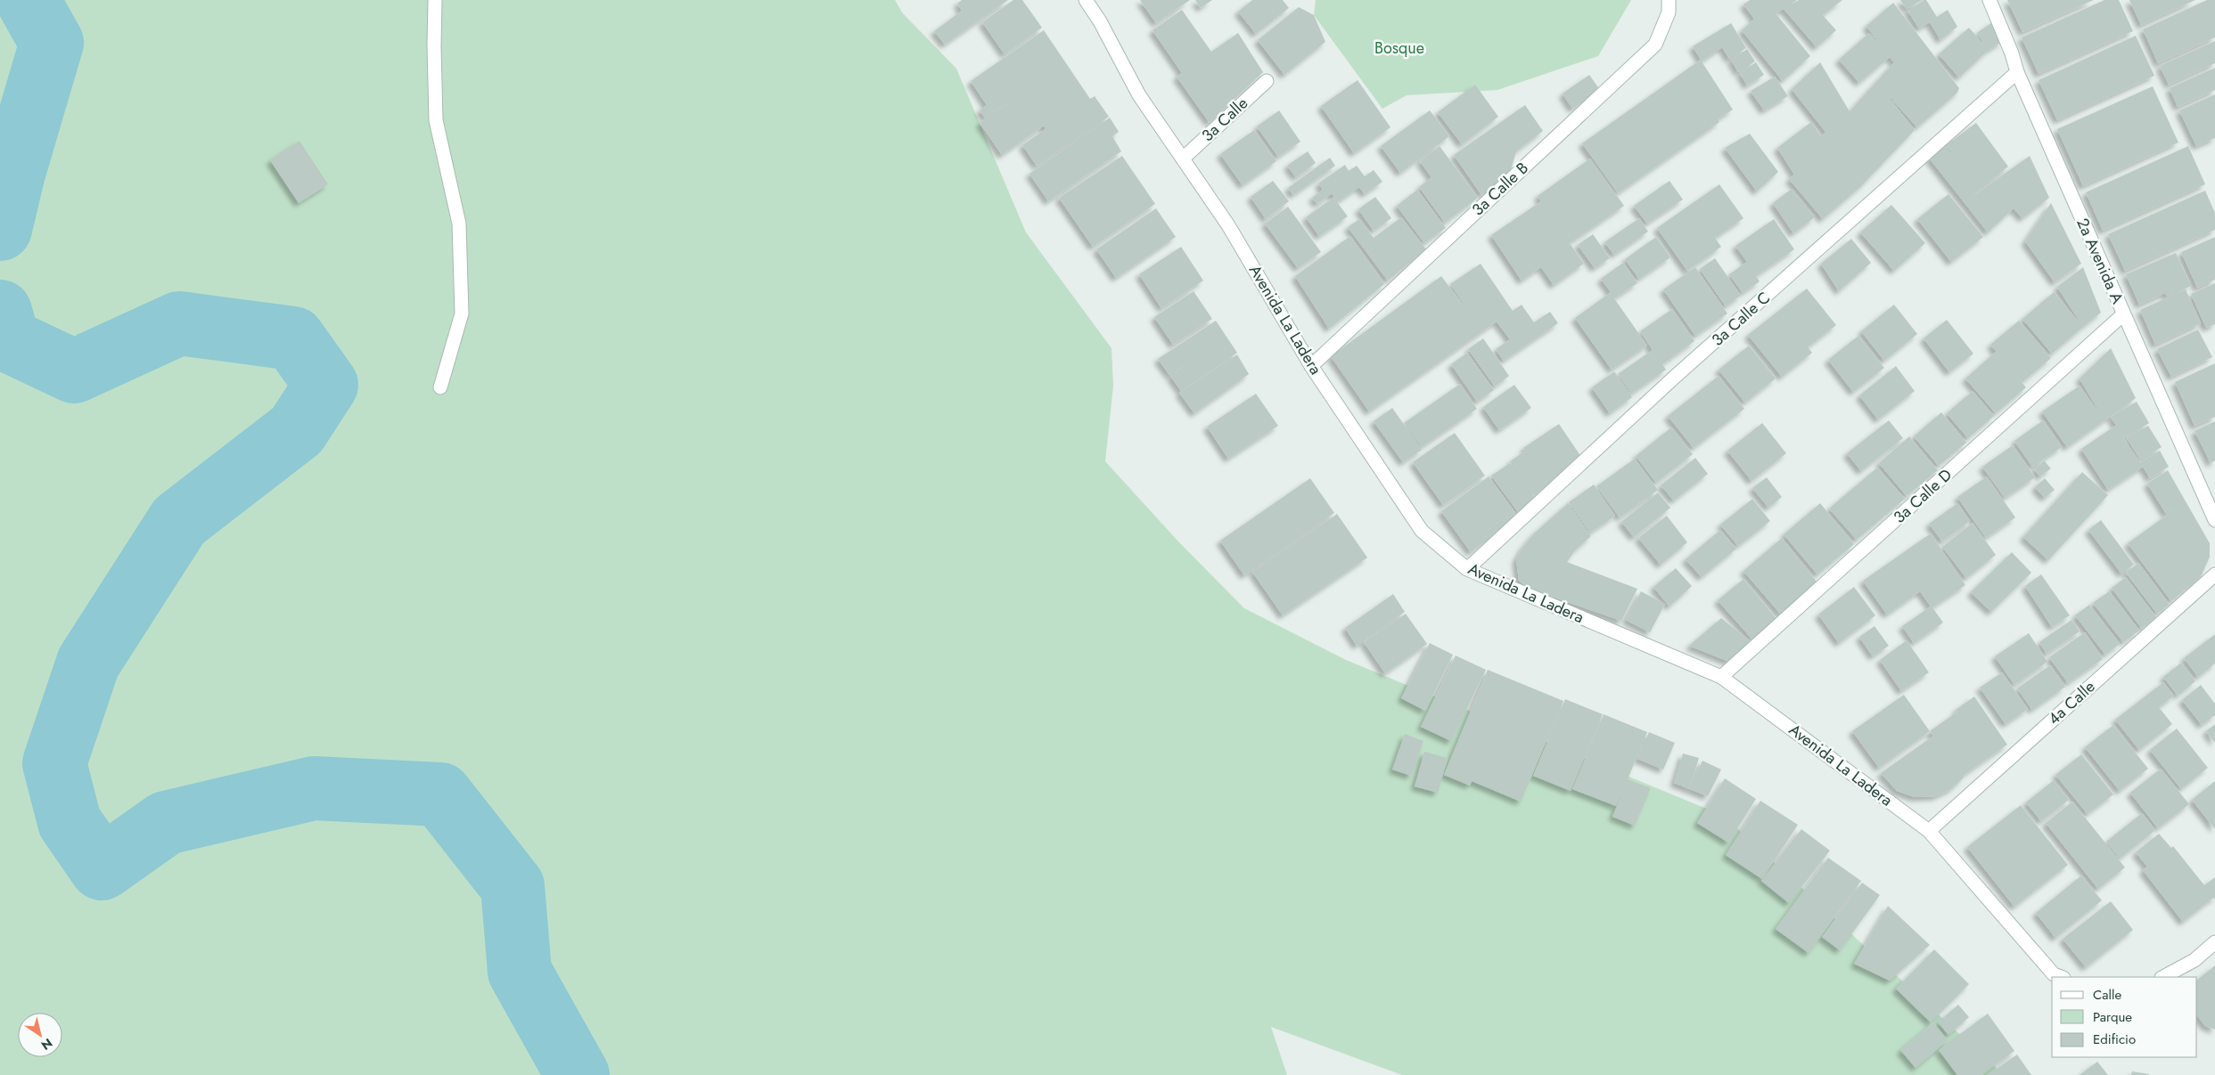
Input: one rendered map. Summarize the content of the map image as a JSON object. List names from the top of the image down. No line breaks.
{"streets":{"street":["3a Calle","3a Calle B","2a Avenida A","3a Calle C","Avenida La Ladera","3a Calle D","4a Calle"]},"crossings":[["3a Calle","Avenida La Ladera"],["3a Calle B","Avenida La Ladera"],["2a Avenida A","3a Calle C"],["2a Avenida A","3a Calle D"],["3a Calle C","Avenida La Ladera"],["Avenida La Ladera","3a Calle D"],["Avenida La Ladera","4a Calle"]],"parks":["Bosque"],"legend":["Calle","Parque","Edificio"],"north":"bottom right"}
